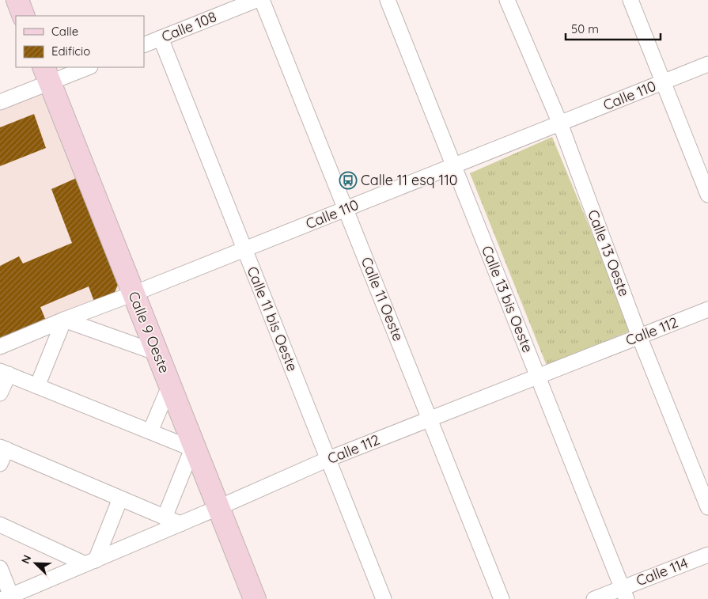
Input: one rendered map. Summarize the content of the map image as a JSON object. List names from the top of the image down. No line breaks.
{"streets":{"main road":["Calle 9 Oeste"],"street":["Calle 108","Calle 110","Calle 13 Oeste","Calle 11 Oeste","Calle 13 bis Oeste","Calle 11 bis Oeste","Calle 112","Calle 114"]},"crossings":[["Calle 108","Calle 11 bis Oeste"],["Calle 110","Calle 13 Oeste"],["Calle 110","Calle 11 Oeste"],["Calle 110","Calle 13 bis Oeste"],["Calle 110","Calle 11 bis Oeste"],["Calle 110","Calle 9 Oeste"],["Calle 13 Oeste","Calle 112"],["Calle 11 Oeste","Calle 112"],["Calle 13 bis Oeste","Calle 112"],["Calle 13 bis Oeste","Calle 114"],["Calle 11 bis Oeste","Calle 112"],["Calle 112","Calle 9 Oeste"]],"places":{"bus stop":["Calle 11 esq 110"]},"legend":["Calle","Edificio"],"scale_bar":"50 m","north":"top left"}
